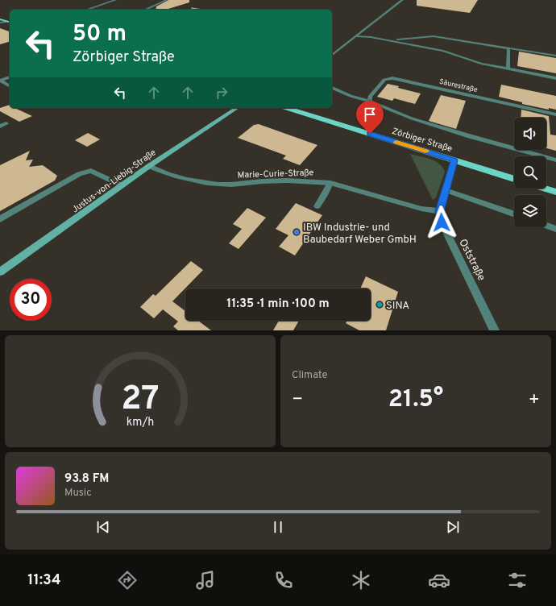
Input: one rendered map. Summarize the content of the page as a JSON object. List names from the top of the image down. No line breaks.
{"streets":{"main road":["Zörbiger Straße"],"street":["Säurestraße","Marie-Curie-Straße","Justus-von-Liebig-Straße","Oststraße"]},"crossings":[["Marie-Curie-Straße","Justus-von-Liebig-Straße"],["Marie-Curie-Straße","Oststraße"]],"places":["IBW Industrie- und Baubedarf Weber GmbH","SINA"],"page":{"turn":["50 m","Zörbiger Straße"],"limit":"30","trip":"11:35 · 1 min · 100 m","tile":"Climate","heat":["−","21.5°","+"],"song":["93.8 FM","Music"],"tabs":"11:34","gauge":["27","km/h"]}}
